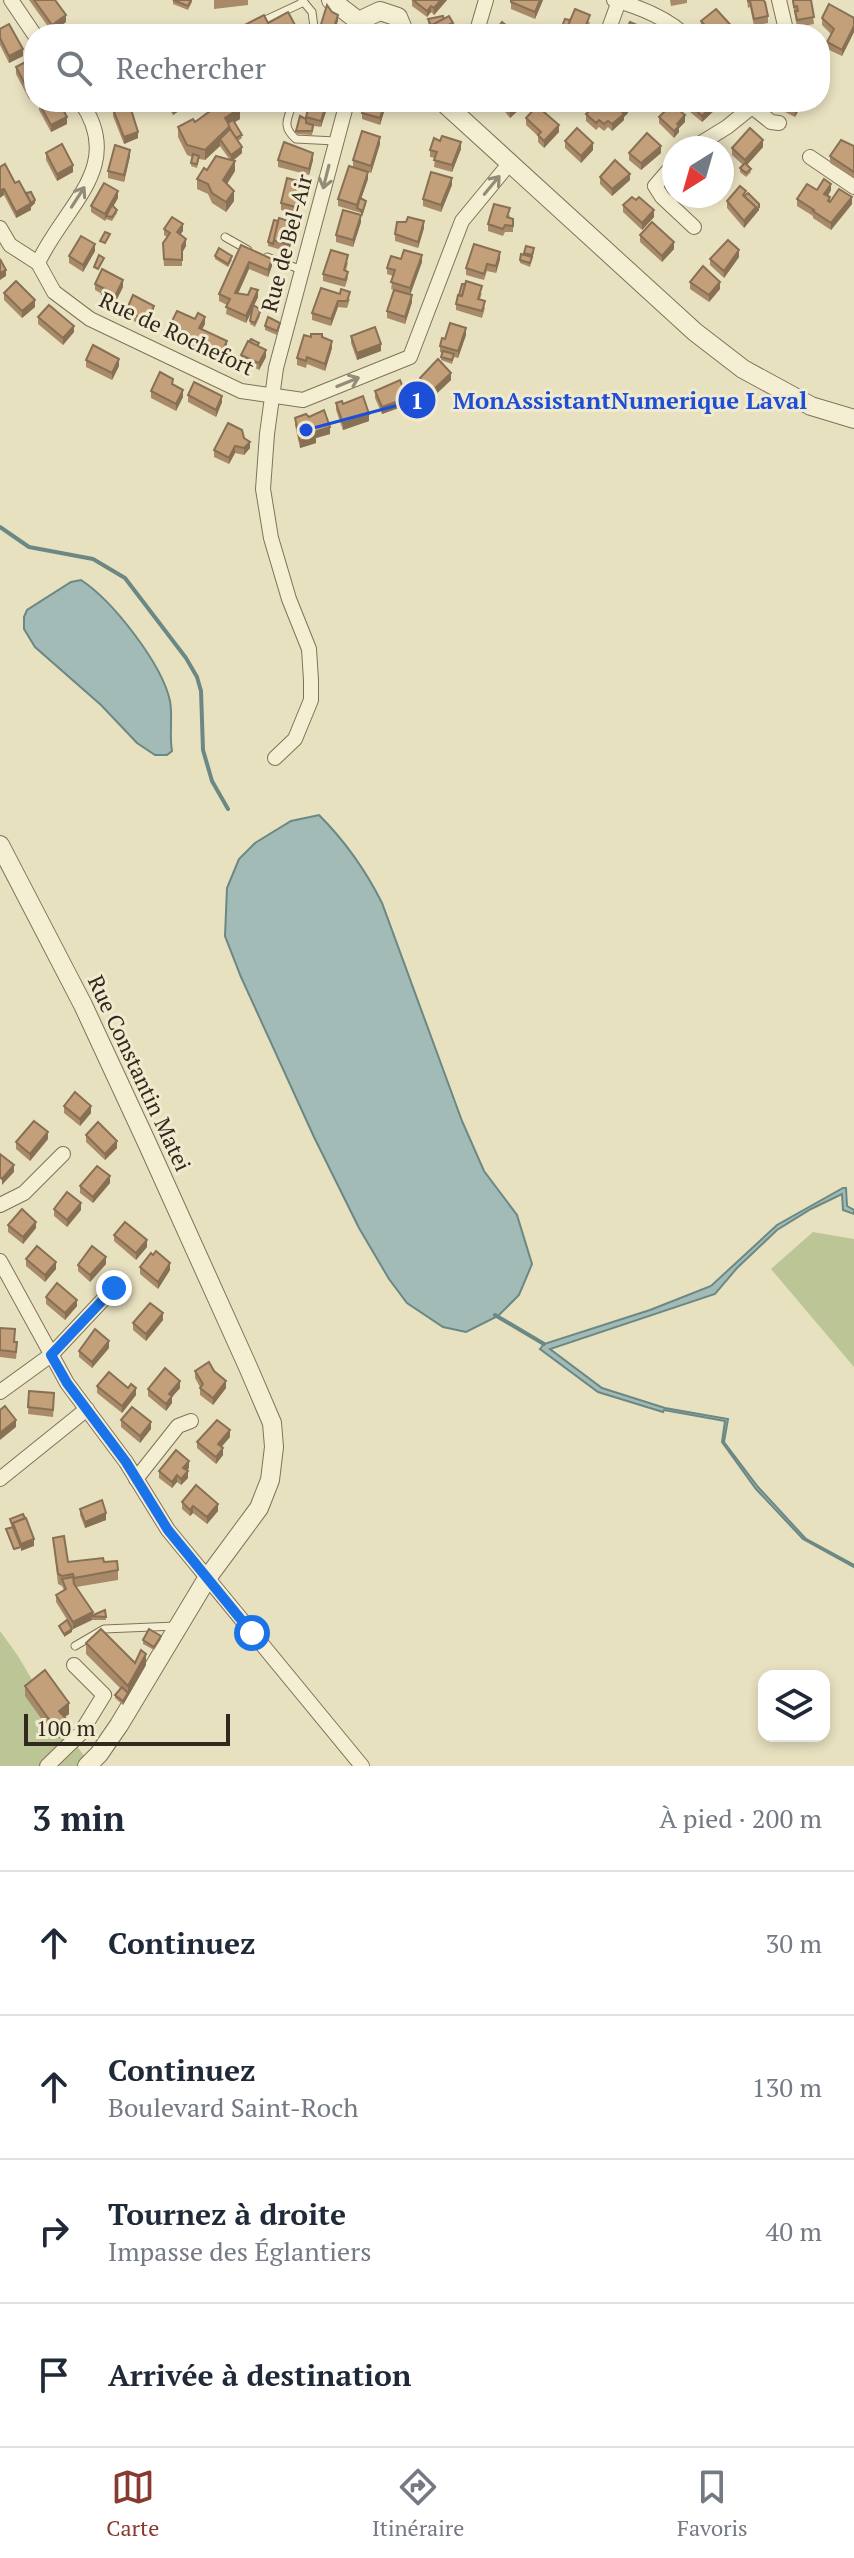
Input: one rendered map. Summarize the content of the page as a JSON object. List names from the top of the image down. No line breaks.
{"streets":{"street":["Rue de Bel-Air","Rue de Rochefort","Rue Constantin Matei"]},"crossings":[["Rue de Bel-Air","Rue de Rochefort"]],"one_way":["Rue de Rochefort"],"places":["MonAssistantNumerique Laval"],"scale_bar":"100 m","north":"bottom left","page":{"search":"Rechercher","scale":"100 m","heading":["3 min","À pied · 200 m"],"list":[["Continuez","30 m"],["Continuez","Boulevard Saint-Roch","130 m"],["Tournez à droite","Impasse des Églantiers","40 m"],"Arrivée à destination"],"nav":["Carte","Itinéraire","Favoris"]}}
